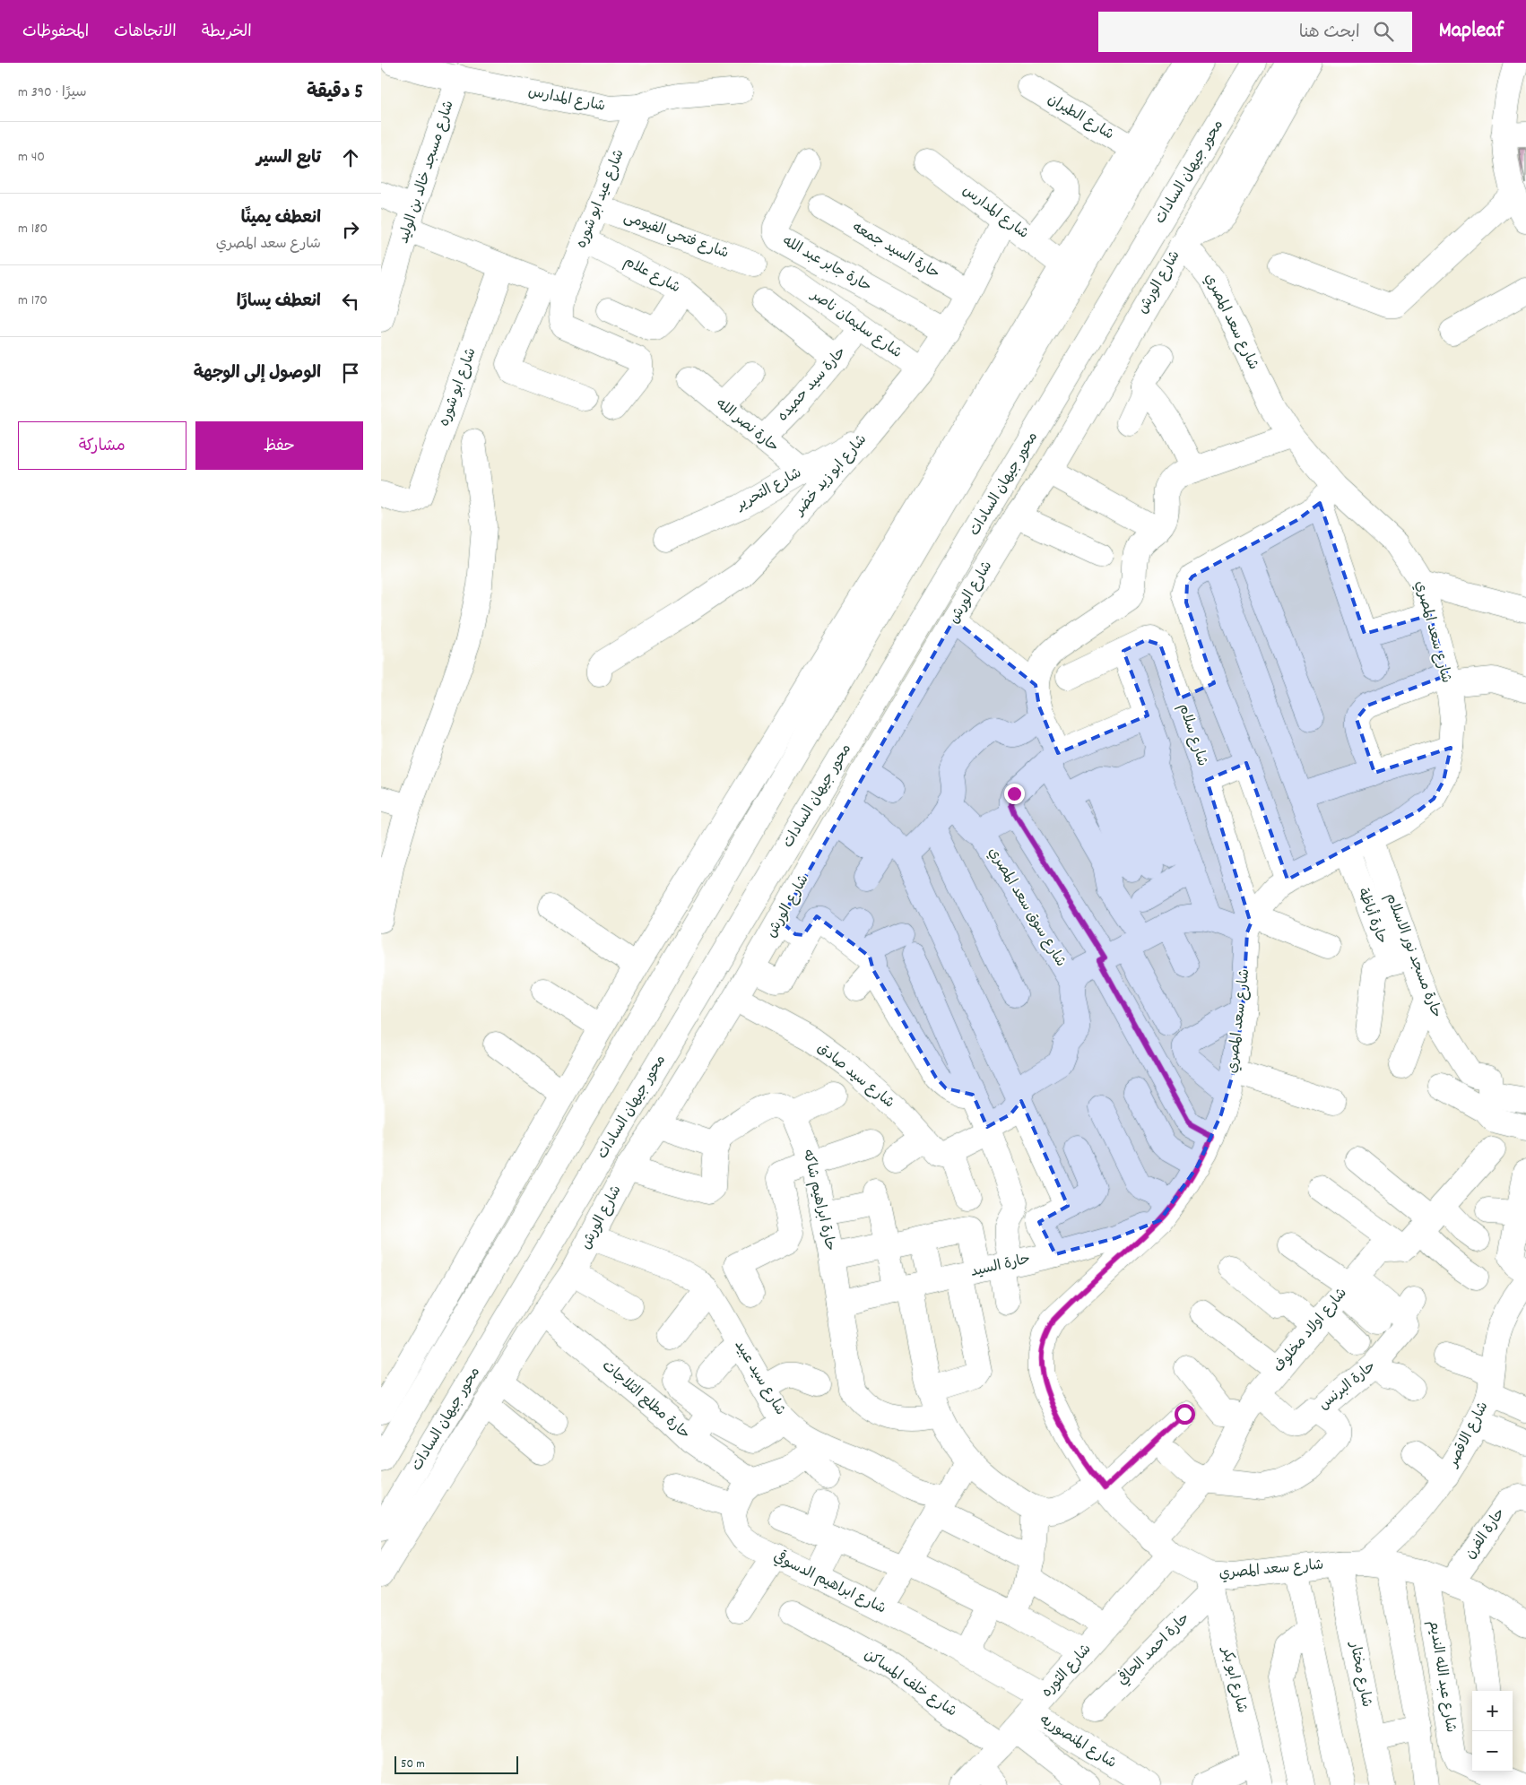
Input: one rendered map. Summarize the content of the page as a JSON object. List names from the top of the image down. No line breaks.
{"streets":{"street":["شارع المدارس","شارع الطيران","شارع مسجد خالد بن الوليد","محور جيهان السادات","شارع عيد ابو شوره","شارع فتحي الفيومى","حارة السيد جمعه","حارة جابر عبد الله","شارع علام","شارع الورش","شارع سعد المصري","شارع سليمان ناصر","حارة سيد حميده","شارع ابو شوره","حارة نصر الله","شارع ابو زيد خضر","شارع التحرير","شارع سلام","شارع سوق سعد المصري","حارة أباظة","حارة مسجد نور الاسلام","شارع سيد صادق","حارة ابراهيم شاكه","حارة السيد","شارع اولاد مخلوف","شارع سيد عبيد","حارة البرنس","حارة مطلع الثلاجات","شارع الاقصر","حارة الفرن","شارع ابراهيم الدسوقي","حارة احمد الحافي","شارع الثوره","شارع مختار","شارع عبد الله النديم","شارع ابو بكر","شارع خلف المساكن","شارع المنصوريه"]},"crossings":[["شارع المدارس","شارع مسجد خالد بن الوليد"],["شارع المدارس","شارع عيد ابو شوره"],["شارع المدارس","شارع ابو زيد خضر"],["شارع عيد ابو شوره","شارع فتحي الفيومى"],["شارع عيد ابو شوره","شارع علام"],["حارة السيد جمعه","شارع ابو زيد خضر"],["حارة جابر عبد الله","شارع ابو زيد خضر"],["شارع الورش","شارع سعد المصري"],["شارع الورش","شارع سيد صادق"],["شارع الورش","شارع سيد عبيد"],["شارع الورش","حارة مطلع الثلاجات"],["شارع سعد المصري","شارع سلام"],["شارع سعد المصري","حارة أباظة"],["شارع سعد المصري","حارة مسجد نور الاسلام"],["شارع سعد المصري","حارة السيد"],["شارع سعد المصري","شارع اولاد مخلوف"],["شارع سعد المصري","شارع الاقصر"],["شارع سعد المصري","حارة الفرن"],["شارع سعد المصري","حارة احمد الحافي"],["شارع سعد المصري","شارع الثوره"],["شارع سعد المصري","شارع مختار"],["شارع سعد المصري","شارع عبد الله النديم"],["شارع سعد المصري","شارع ابو بكر"],["شارع سليمان ناصر","حارة سيد حميده"],["شارع سليمان ناصر","شارع ابو زيد خضر"],["حارة سيد حميده","حارة نصر الله"],["حارة نصر الله","شارع التحرير"],["شارع ابو زيد خضر","شارع التحرير"],["حارة أباظة","حارة مسجد نور الاسلام"],["حارة ابراهيم شاكه","حارة السيد"],["شارع اولاد مخلوف","حارة البرنس"],["شارع سيد عبيد","شارع الثوره"],["شارع ابراهيم الدسوقي","شارع الثوره"],["شارع ابراهيم الدسوقي","شارع خلف المساكن"],["شارع ابراهيم الدسوقي","شارع المنصوريه"],["حارة احمد الحافي","شارع ابو بكر"],["شارع الثوره","شارع خلف المساكن"],["شارع الثوره","شارع المنصوريه"],["شارع خلف المساكن","شارع المنصوريه"]],"scale_bar":"50 m","page":{"header":"Mapleaf","search":"ابحث هنا","nav":["الخريطة","الاتجاهات","المحفوظات"],"heading":["5 دقيقة","سيرًا · 390 m"],"list":[["تابع السير","40 m"],["انعطف يمينًا","شارع سعد المصري","180 m"],["انعطف يسارًا","170 m"],"الوصول إلى الوجهة"],"buttons":["حفظ","مشاركة"],"map_buttons":["+","−"],"scale":"50 m"}}
